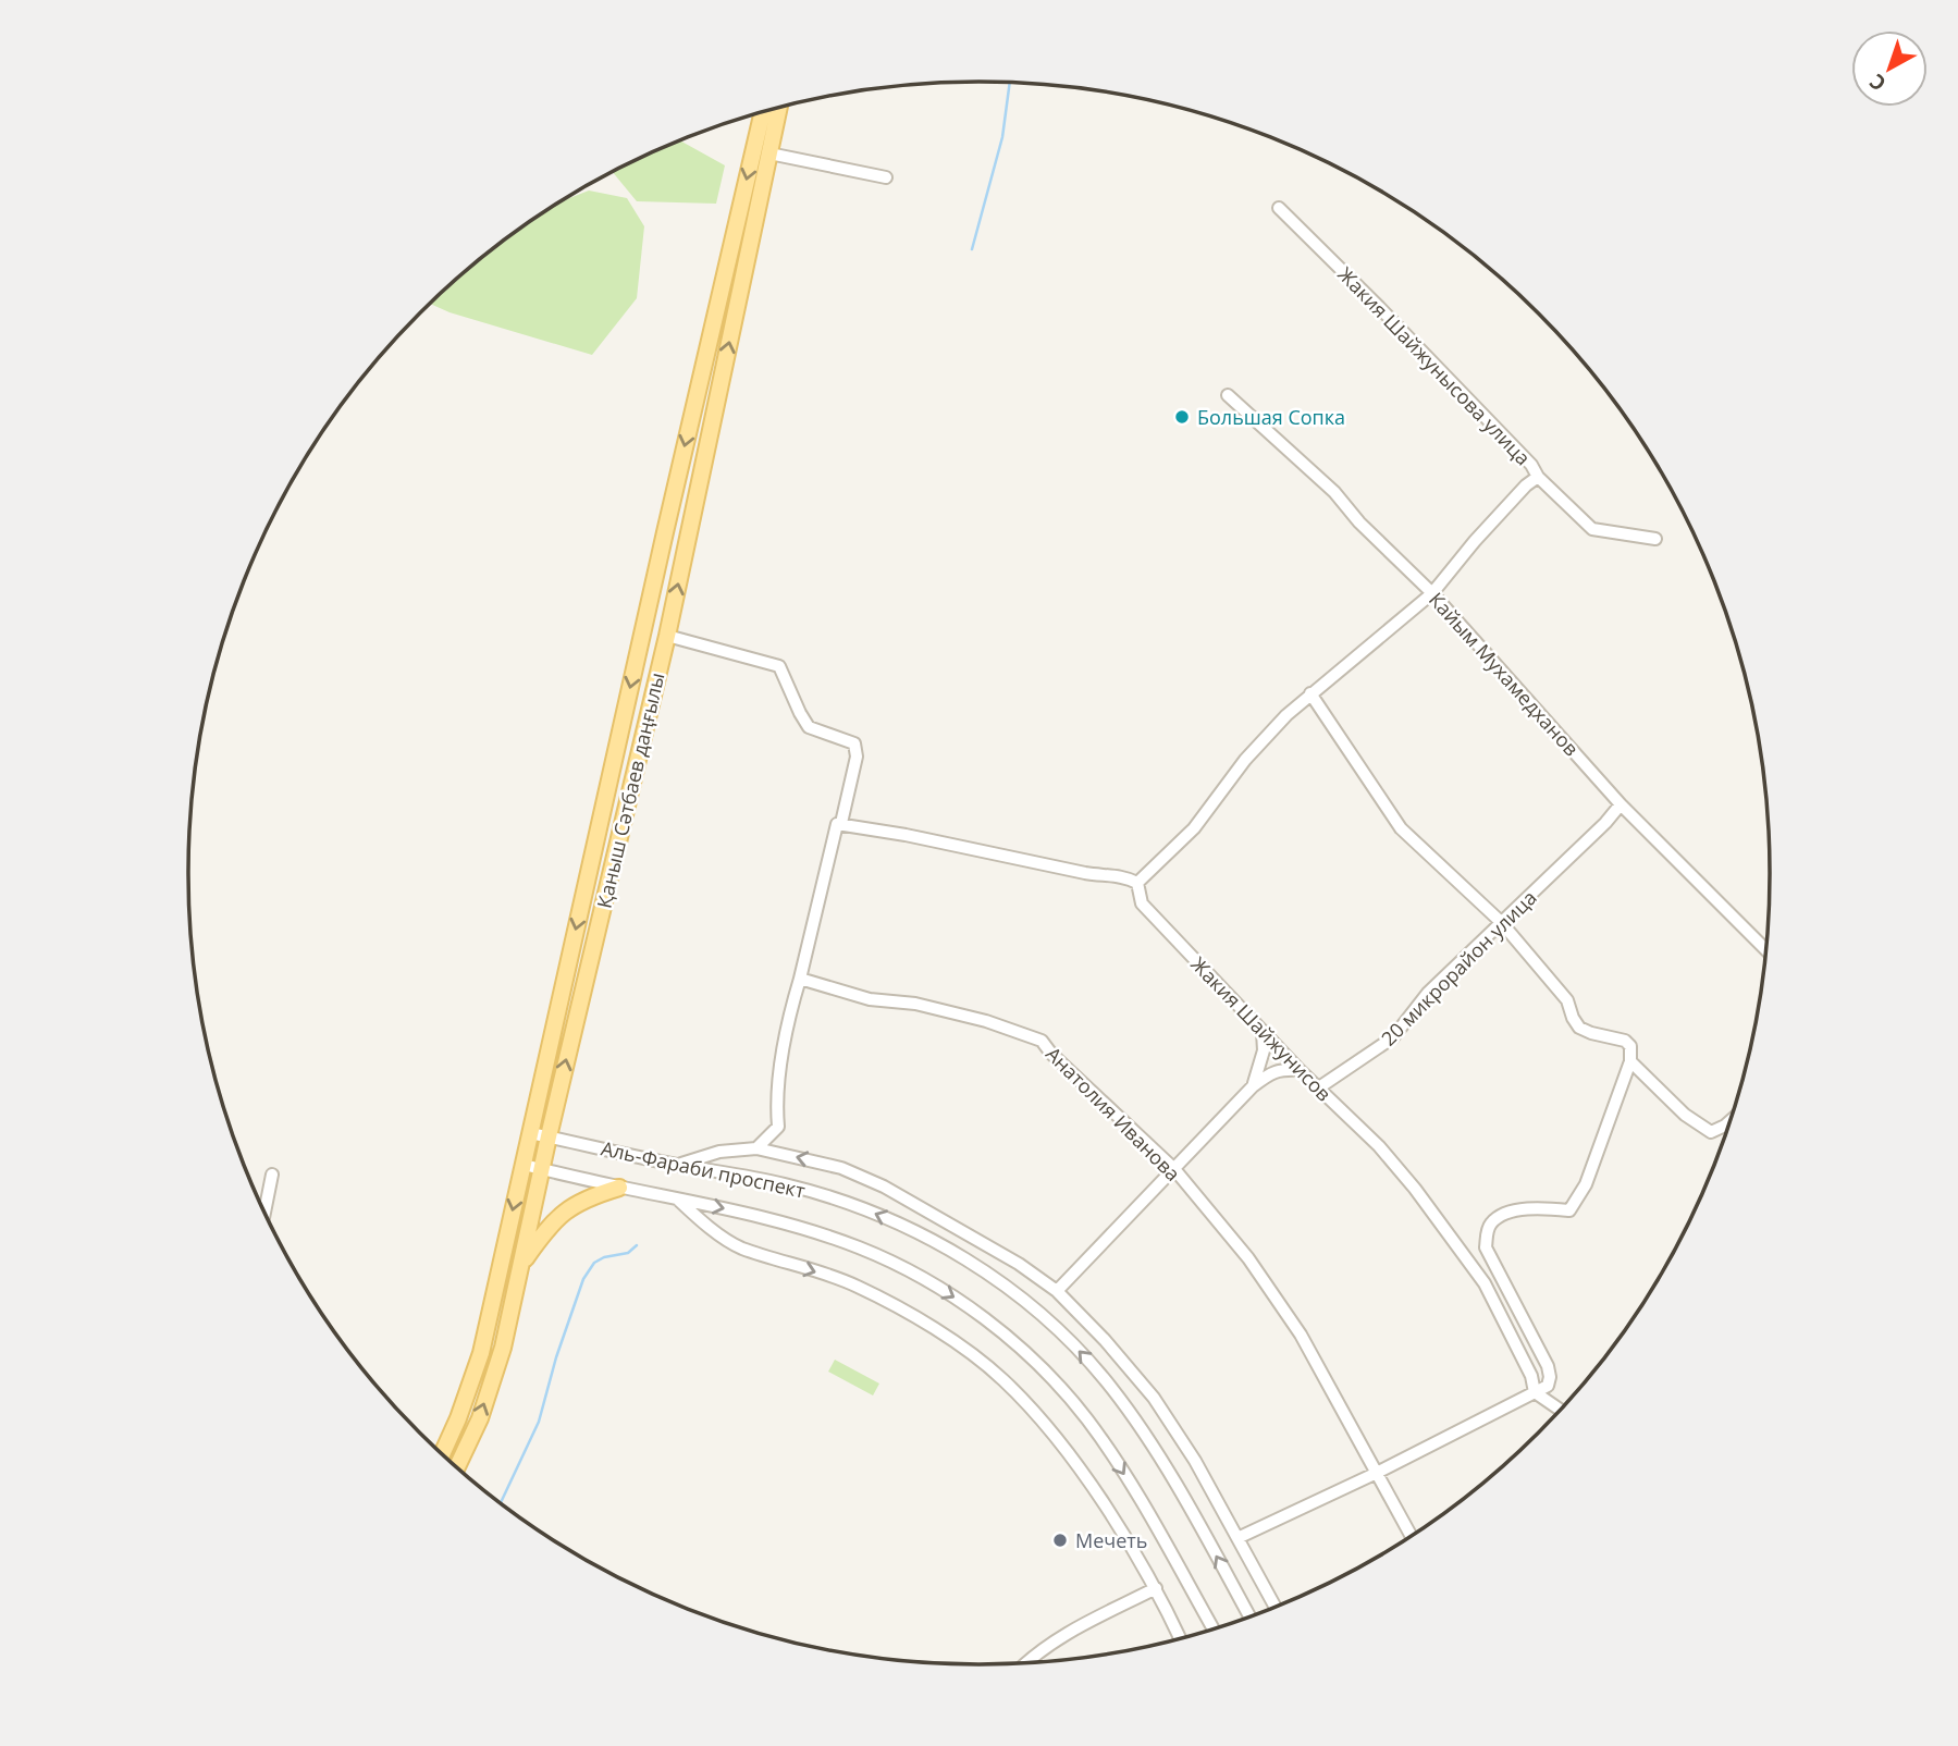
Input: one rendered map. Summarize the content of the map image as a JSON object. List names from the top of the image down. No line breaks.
{"streets":{"main road":["Қаныш Сәтбаев даңғылы"],"street":["Жакия Шайжунысова улица","Кайым Мухамедханов","20 микрорайон улица","Жакия Шайжунисов","Анатолия Иванова","Аль-Фараби проспект"]},"crossings":[["Жакия Шайжунысова улица","Кайым Мухамедханов"],["Жакия Шайжунысова улица","Жакия Шайжунисов"],["Кайым Мухамедханов","20 микрорайон улица"],["Қаныш Сәтбаев даңғылы","Аль-Фараби проспект"],["20 микрорайон улица","Жакия Шайжунисов"]],"places":["Большая Сопка","Мечеть"],"north":"bottom left"}
